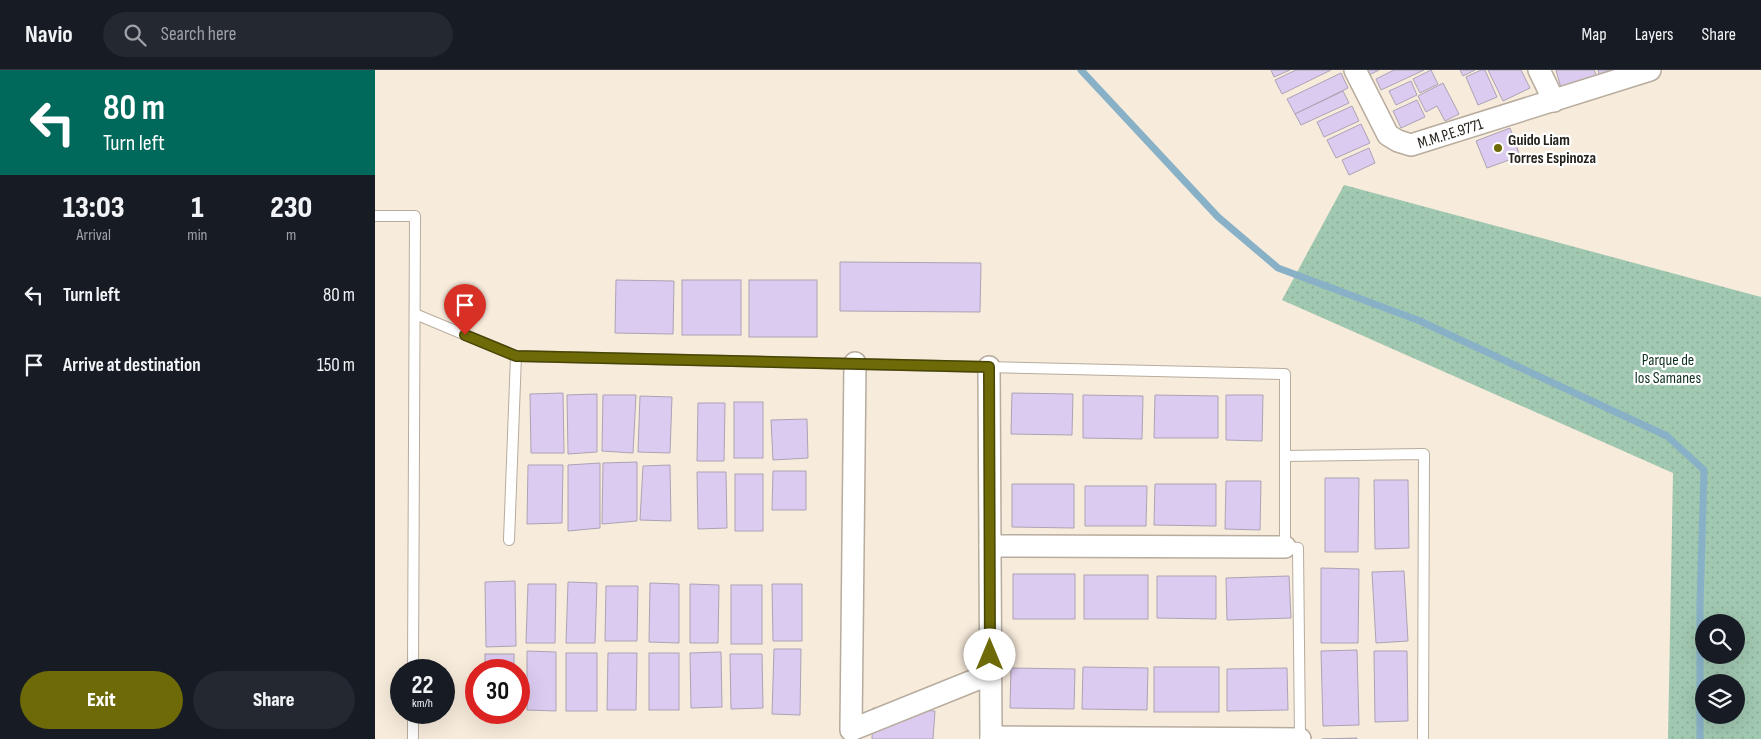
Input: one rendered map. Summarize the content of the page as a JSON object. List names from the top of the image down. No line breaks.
{"streets":{"street":["M.M.P.E.9771"]},"parks":["Parque de los Samanes"],"places":["Guido Liam Torres Espinoza"],"page":{"header":"Navio","search":"Search here","nav":["Map","Layers","Share"],"turn":["80 m","Turn left"],"eta":["13:03","Arrival","1","min","230","m"],"list":[{"name":"Turn left","value":"80 m"},{"name":"Arrive at destination","value":"150 m"}],"speed":"22 km/h","limit":"30","buttons":["Exit","Share"]}}
